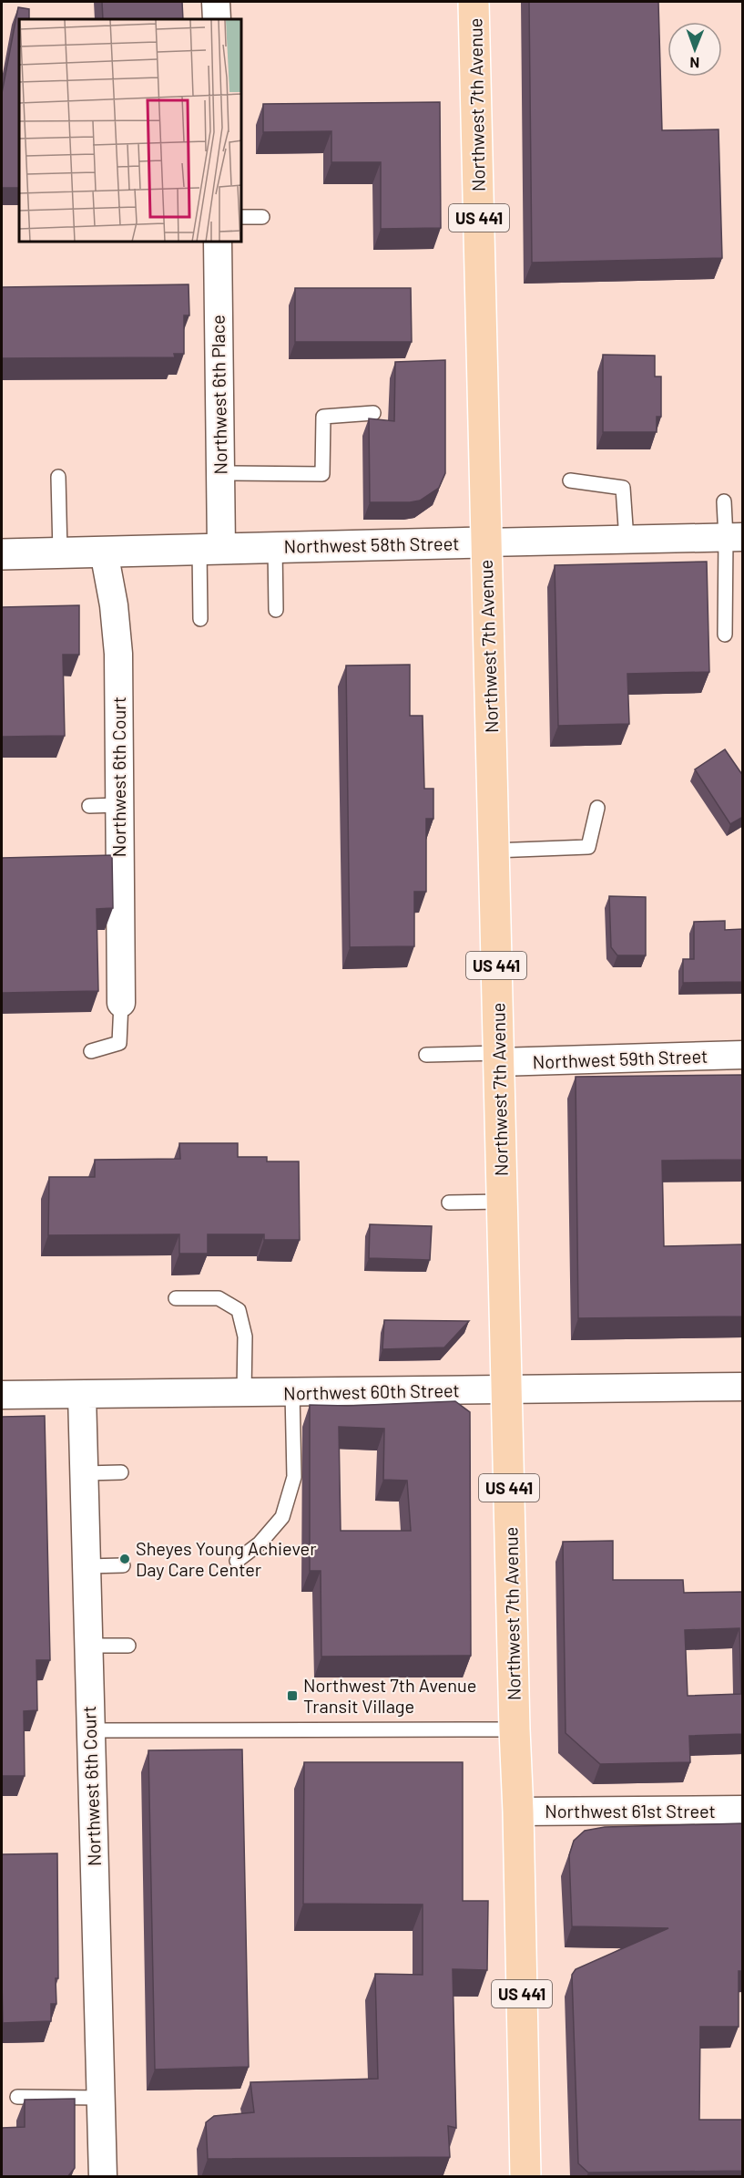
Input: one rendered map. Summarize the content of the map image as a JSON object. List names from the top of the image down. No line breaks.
{"streets":{"main road":["Northwest 7th Avenue","US 441"],"street":["Northwest 6th Place","Northwest 58th Street","Northwest 6th Court","Northwest 59th Street","Northwest 60th Street","Northwest 61st Street"]},"crossings":[["Northwest 7th Avenue","Northwest 58th Street"],["Northwest 7th Avenue","Northwest 59th Street"],["Northwest 7th Avenue","Northwest 60th Street"],["Northwest 7th Avenue","Northwest 61st Street"],["Northwest 6th Place","Northwest 58th Street"],["Northwest 58th Street","Northwest 6th Court"],["Northwest 6th Court","Northwest 60th Street"]],"places":{"other":["Sheyes Young Achiever Day Care Center"],"transit":["Northwest 7th Avenue Transit Village"]},"north":"bottom"}
